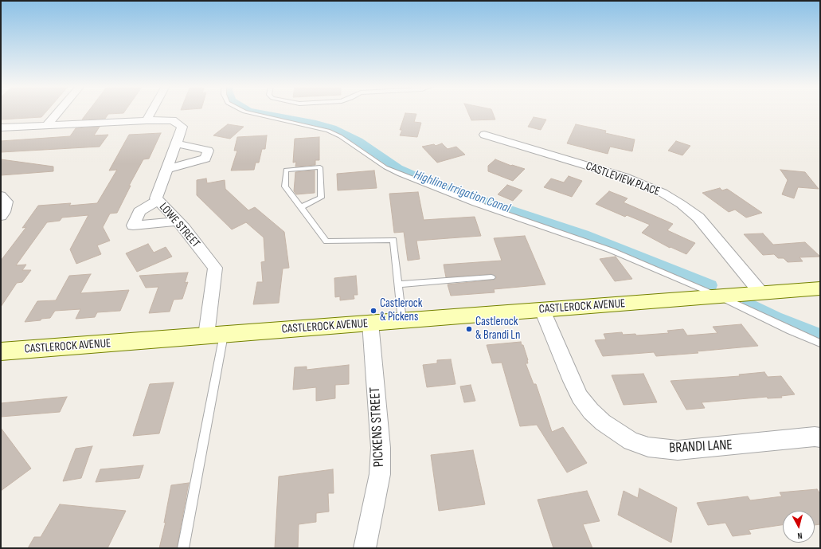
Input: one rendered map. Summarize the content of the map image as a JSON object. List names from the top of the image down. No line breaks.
{"streets":{"street":["CASTLEVIEW PLACE","LOWE STREET","CASTLEROCK AVENUE","PICKENS STREET","BRANDI LANE"]},"crossings":[["CASTLEVIEW PLACE","CASTLEROCK AVENUE"],["LOWE STREET","CASTLEROCK AVENUE"],["CASTLEROCK AVENUE","PICKENS STREET"],["CASTLEROCK AVENUE","BRANDI LANE"]],"water":["Highline Irrigation Canal"],"places":["Castlerock & Pickens","Castlerock & Brandi Ln"],"north":"bottom"}
